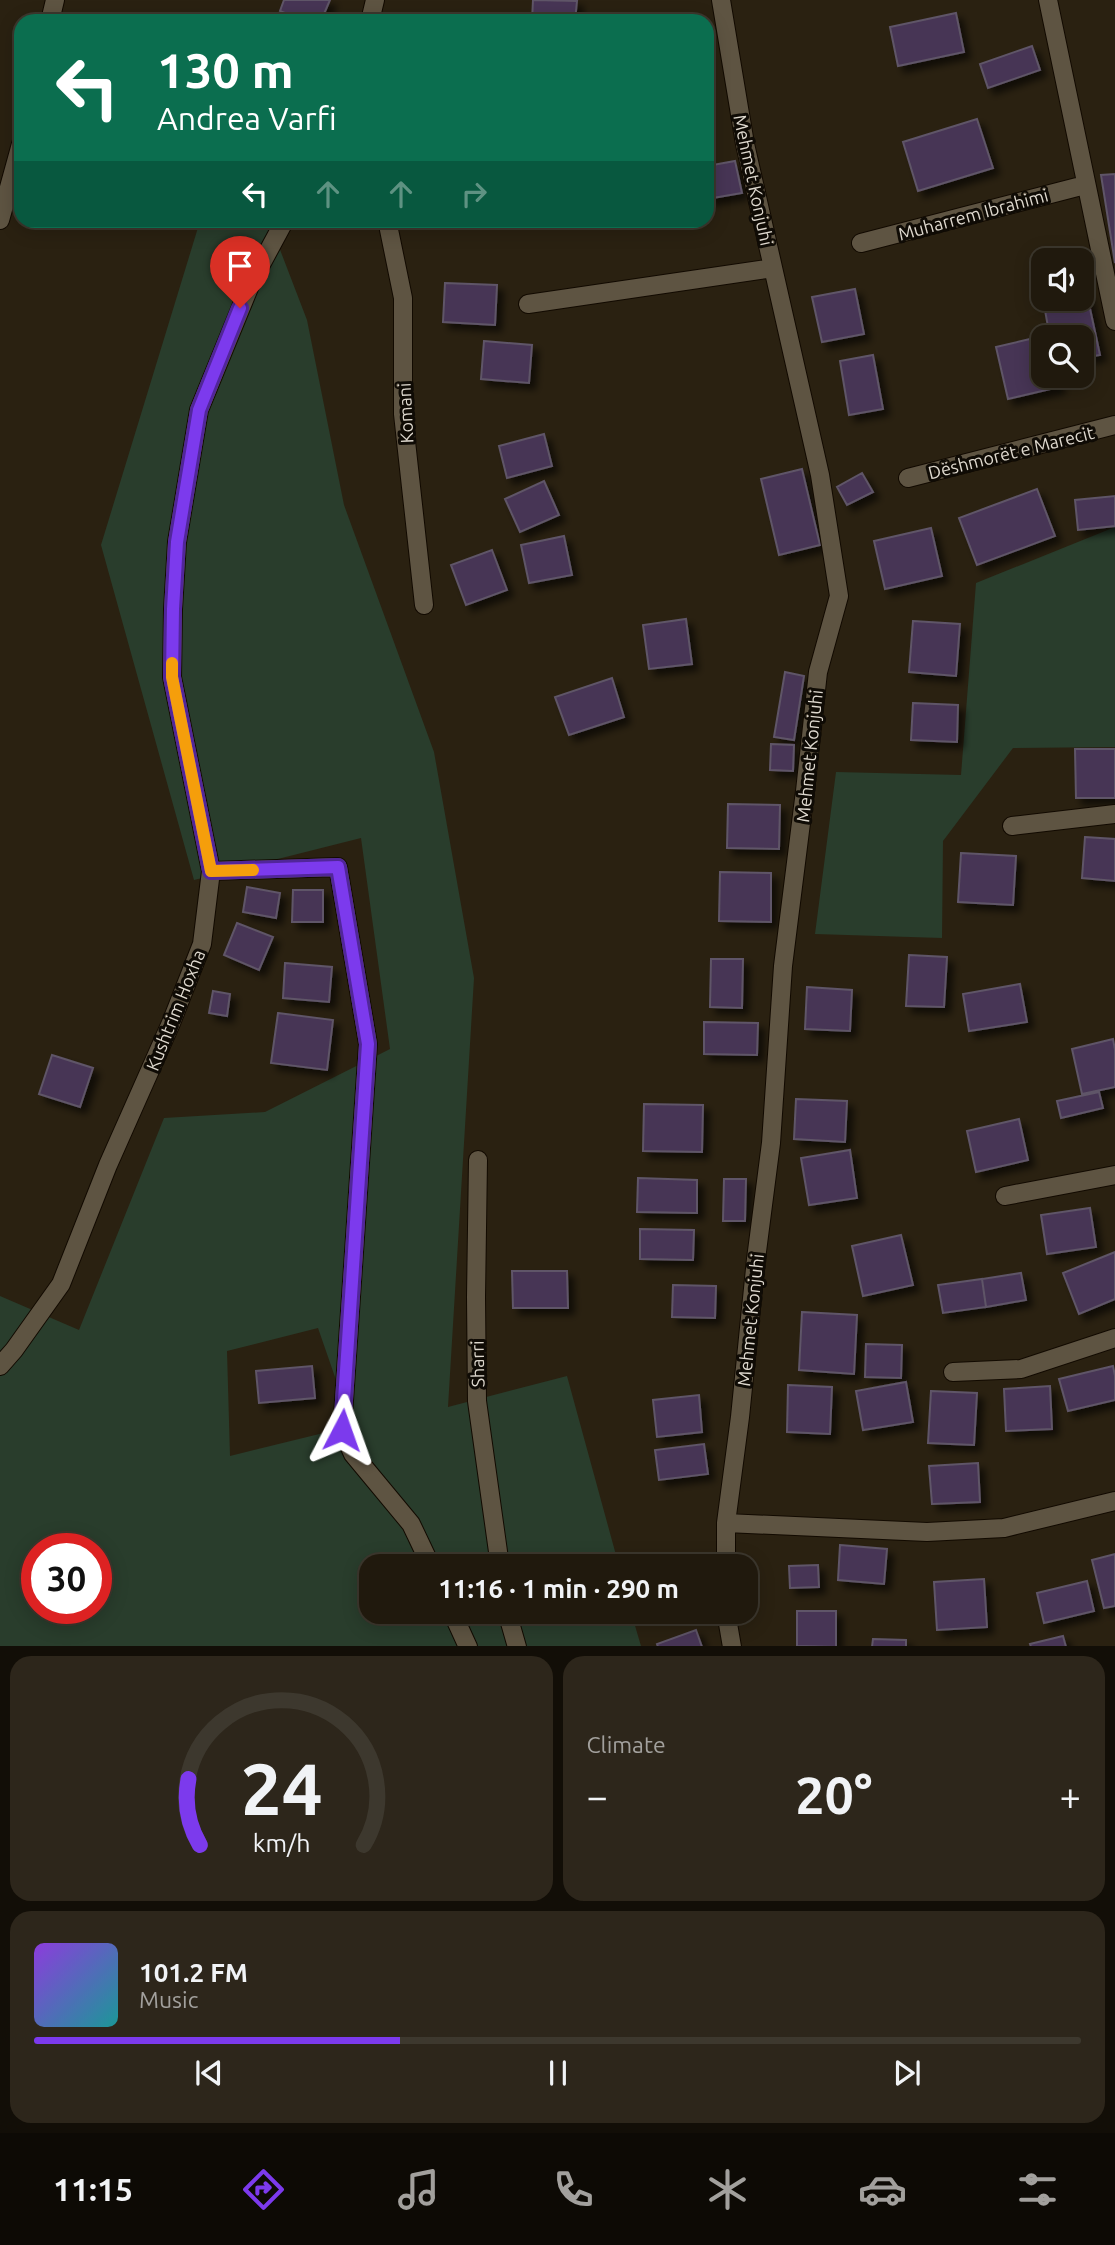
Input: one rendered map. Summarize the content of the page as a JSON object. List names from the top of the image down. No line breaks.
{"streets":{"street":["Mehmet Konjuhi","Muharrem Ibrahimi","Komani","Dëshmorët e Marecit","Kushtrim Hoxha","Sharri"]},"page":{"turn":["130 m","Andrea Varfi"],"limit":"30","trip":"11:16 · 1 min · 290 m","tile":"Climate","heat":["−","20°","+"],"song":["101.2 FM","Music"],"tabs":"11:15","gauge":["24","km/h"]}}
